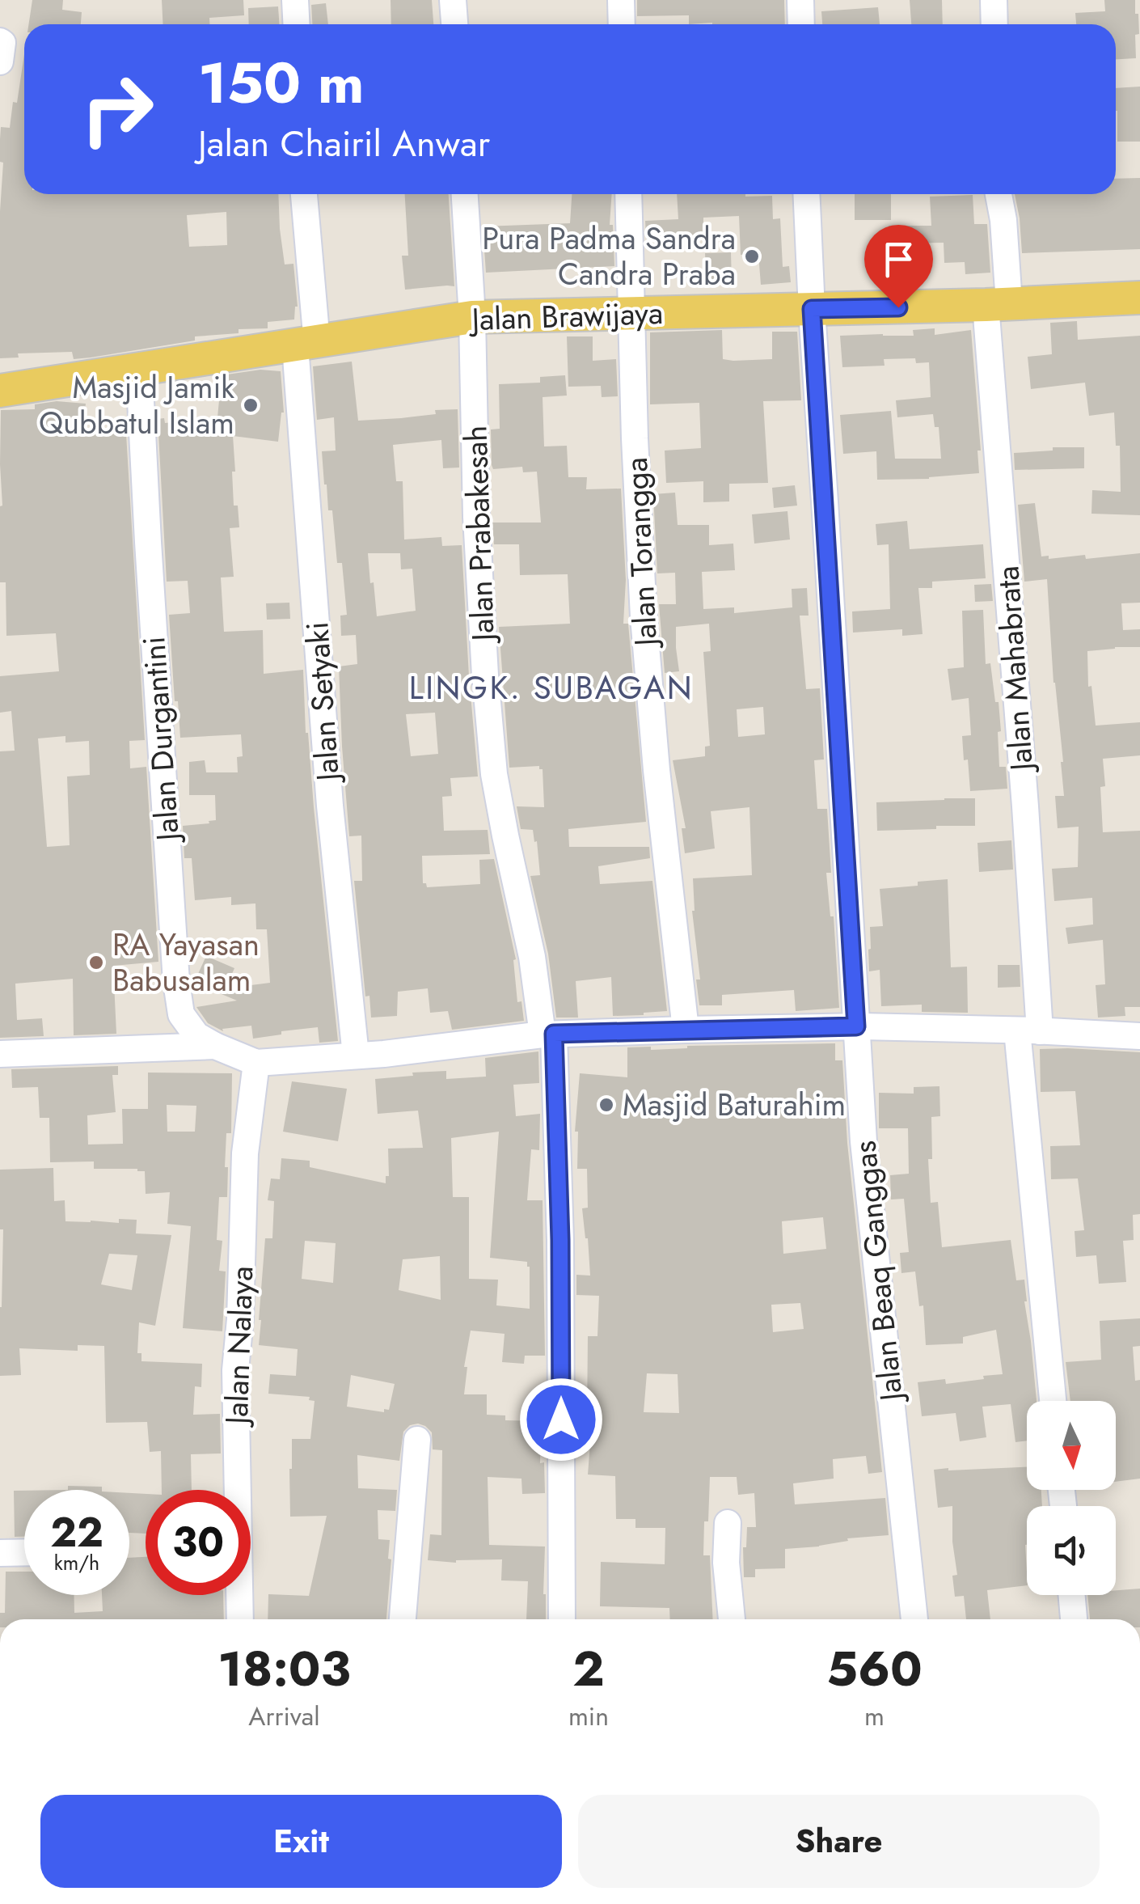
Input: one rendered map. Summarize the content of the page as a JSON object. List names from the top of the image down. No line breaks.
{"streets":{"main road":["Jalan Brawijaya"],"street":["Jalan Prabakesah","Jalan Torangga","Jalan Mahabrata","Jalan Setyaki","Jalan Durgantini","Jalan Beaq Ganggas","Jalan Nalaya"]},"crossings":[["Jalan Brawijaya","Jalan Prabakesah"],["Jalan Brawijaya","Jalan Torangga"],["Jalan Brawijaya","Jalan Mahabrata"],["Jalan Brawijaya","Jalan Setyaki"],["Jalan Brawijaya","Jalan Durgantini"],["Jalan Brawijaya","Jalan Beaq Ganggas"],["Jalan Durgantini","Jalan Nalaya"]],"districts":["LINGK. SUBAGAN"],"places":["Pura Padma Sandra Candra Praba","Masjid Jamik Qubbatul Islam","RA Yayasan Babusalam","Masjid Baturahim"],"north":"bottom","page":{"turn":["150 m","Jalan Chairil Anwar"],"speed":"22 km/h","limit":"30","eta":["18:03","Arrival","2","min","560","m"],"buttons":["Exit","Share"]}}
